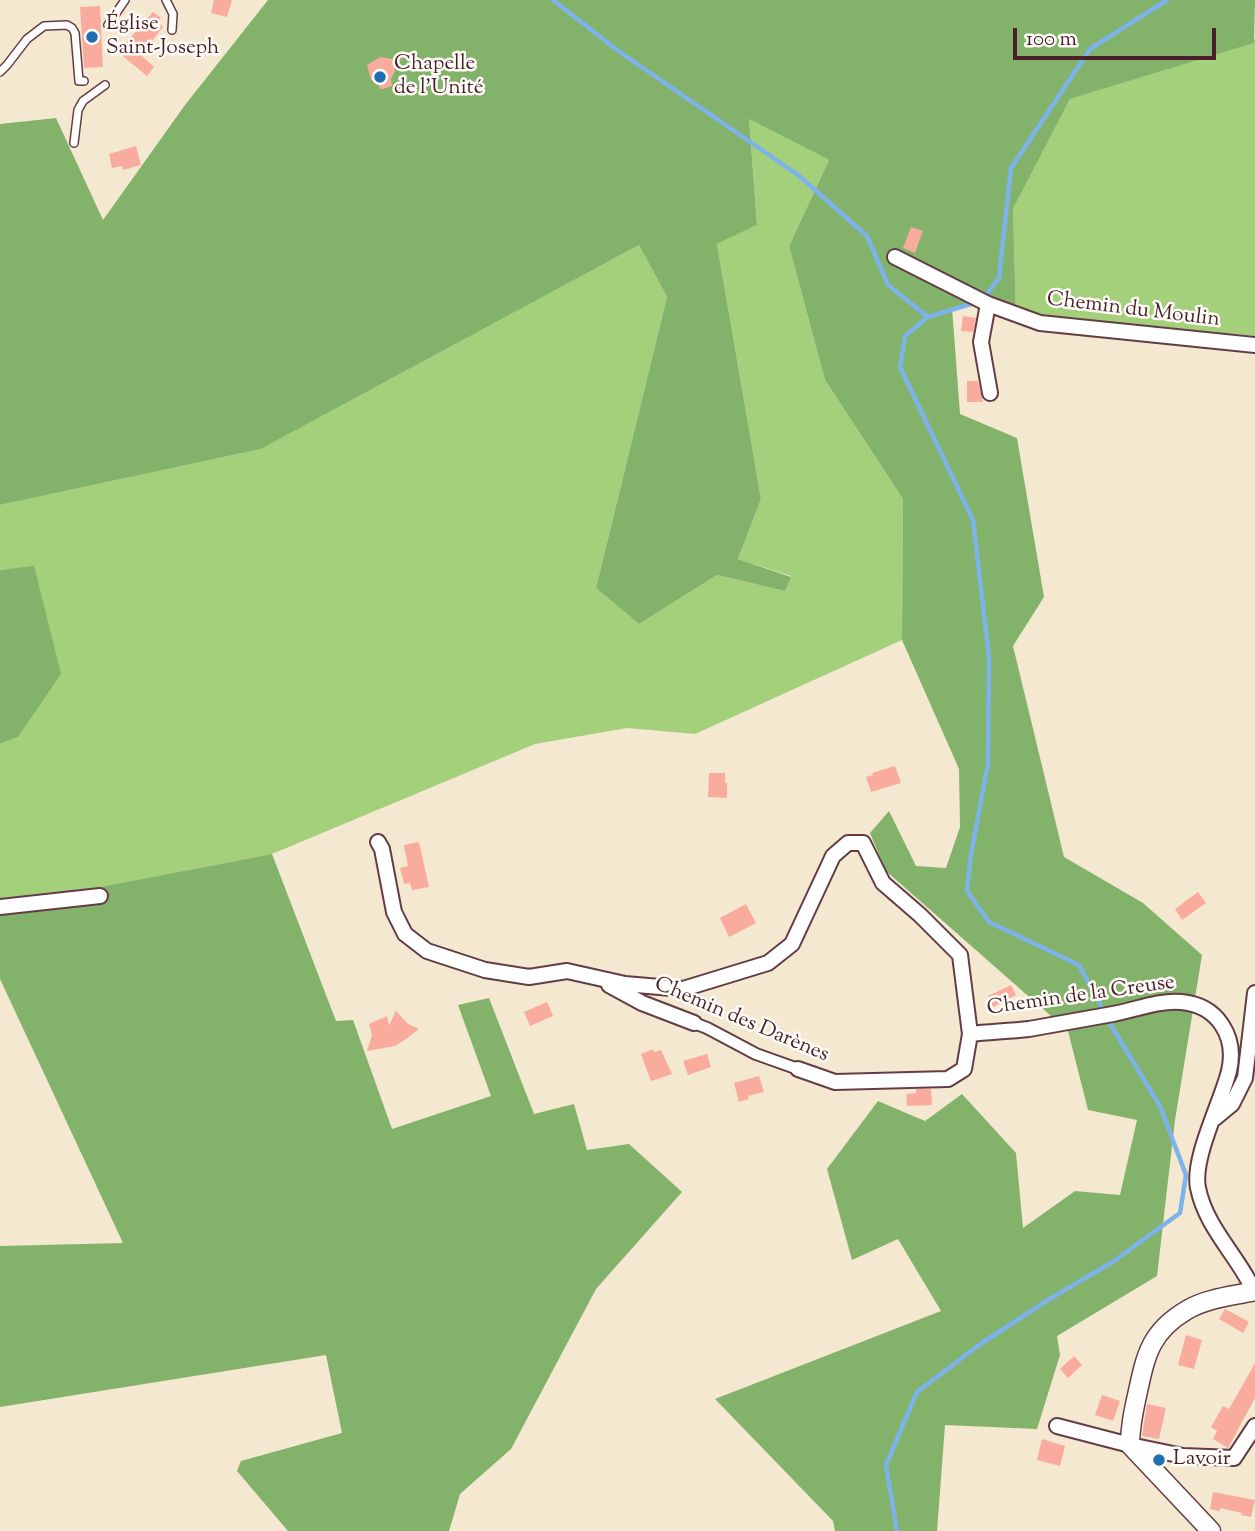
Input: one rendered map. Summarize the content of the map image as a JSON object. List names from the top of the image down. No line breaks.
{"streets":{"street":["Chemin du Moulin","Chemin de la Creuse","Chemin des Darènes"]},"crossings":[["Chemin de la Creuse","Chemin des Darènes"]],"places":["Église Saint-Joseph","Chapelle de l'Unité","Lavoir"],"scale_bar":"100 m"}
